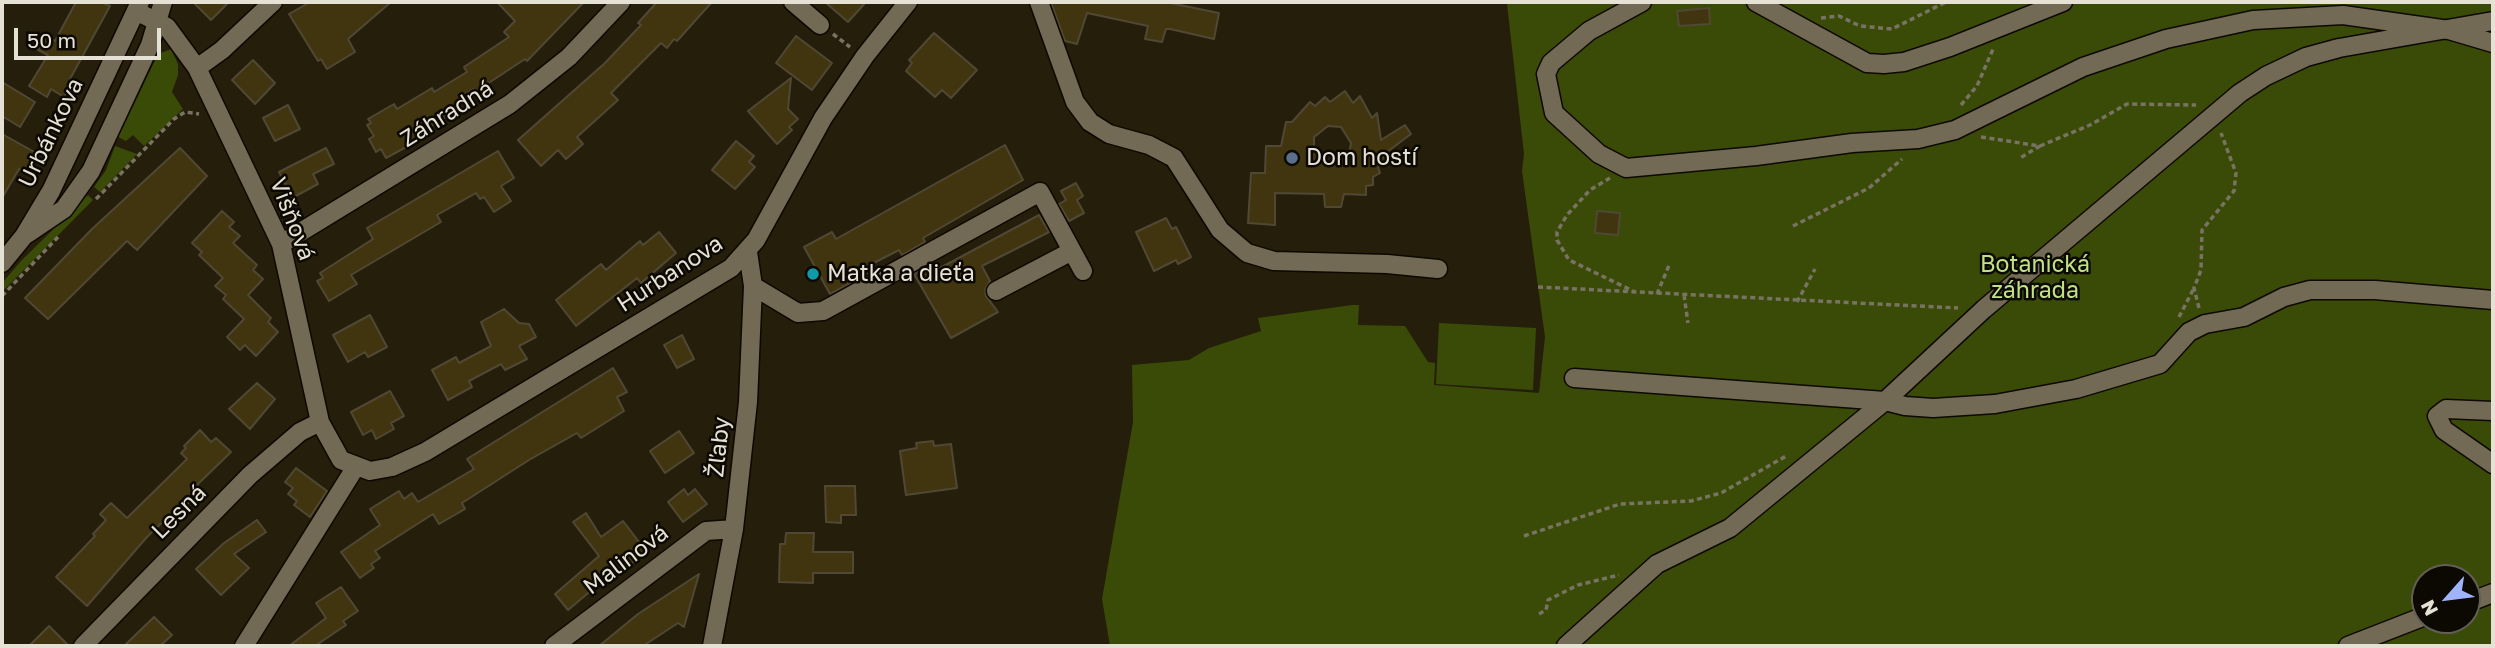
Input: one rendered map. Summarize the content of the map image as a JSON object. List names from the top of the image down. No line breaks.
{"streets":{"street":["Záhradná","Urbánkova","Višňová","Hurbanova","Žľaby","Lesná","Malinová"]},"crossings":[["Záhradná","Višňová"],["Urbánkova","Višňová"],["Višňová","Hurbanova"],["Višňová","Lesná"],["Hurbanova","Žľaby"],["Žľaby","Malinová"]],"parks":["Botanická záhrada"],"places":["Dom hostí","Matka a dieťa"],"scale_bar":"50 m","north":"bottom left"}
